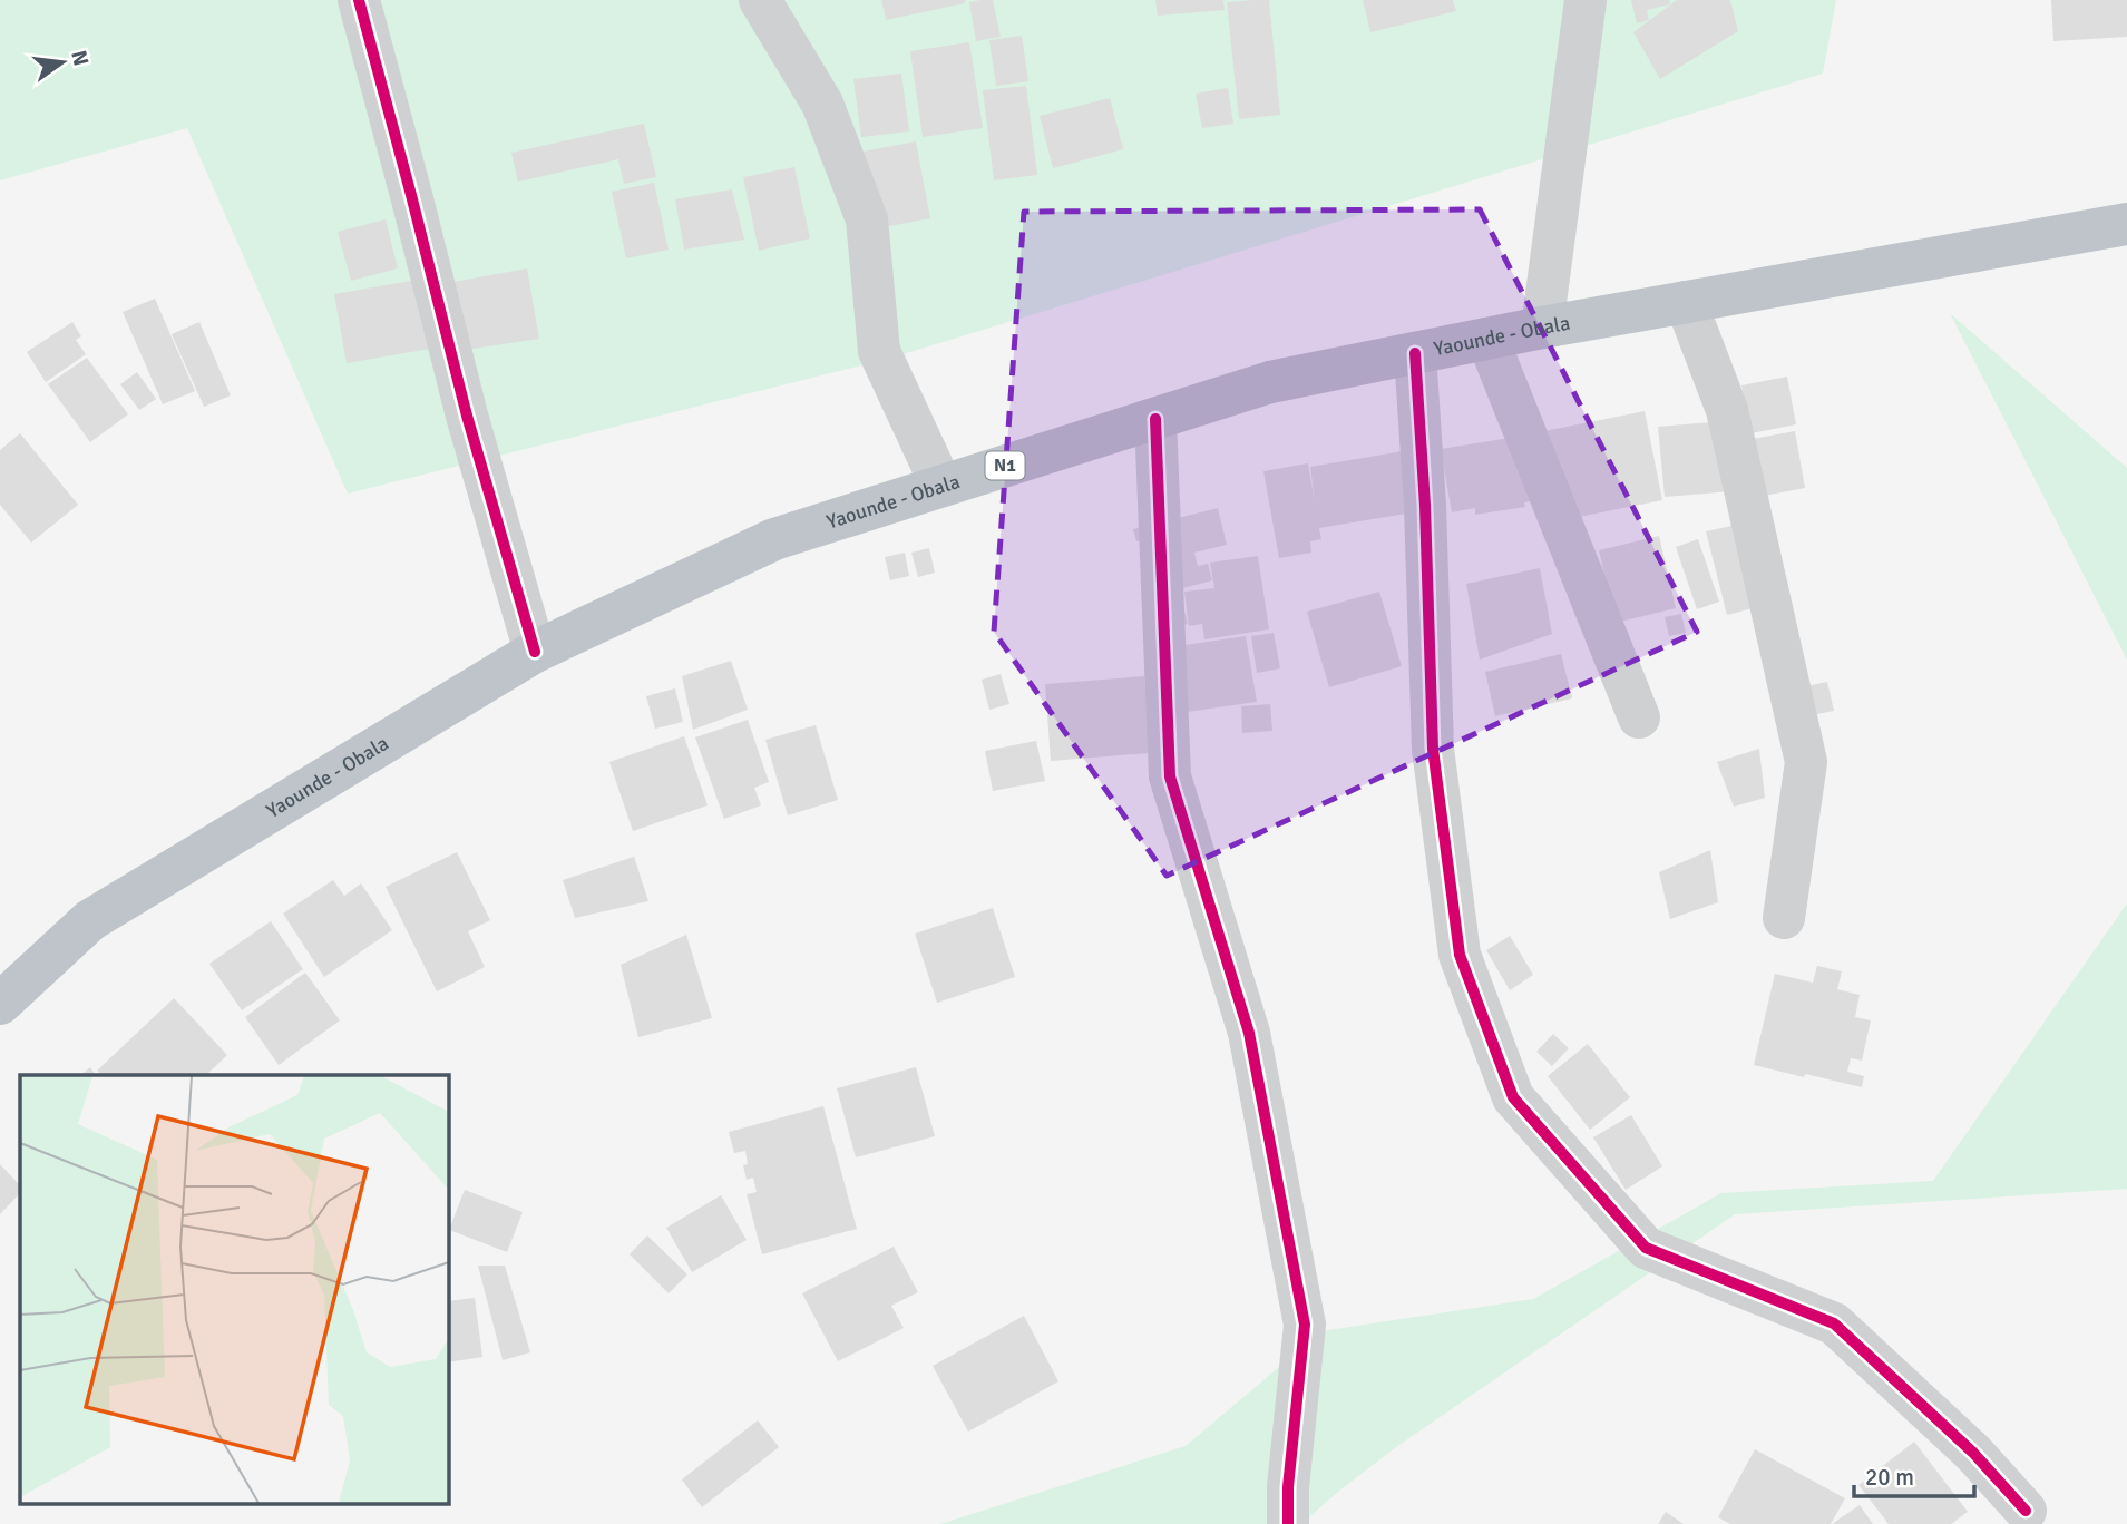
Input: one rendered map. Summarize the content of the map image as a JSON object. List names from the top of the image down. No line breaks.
{"streets":{"highway":["Yaounde - Obala","N1"]},"scale_bar":"20 m","north":"right"}
